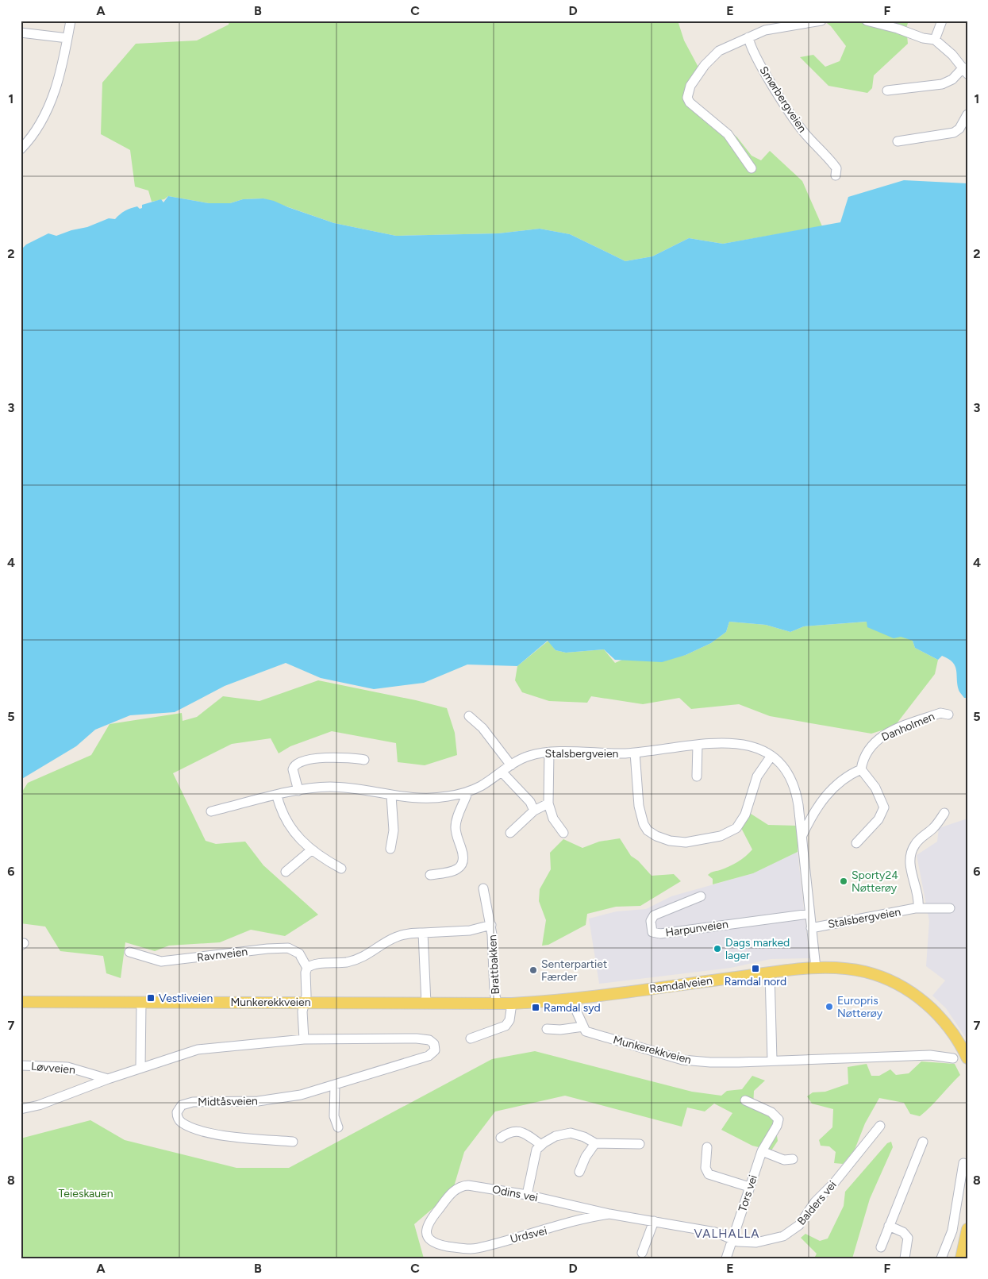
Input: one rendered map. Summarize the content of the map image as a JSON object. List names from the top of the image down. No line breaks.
{"streets":{"main road":["Ramdalveien","Munkerekkveien"],"street":["Smørbergveien","Danholmen","Stalsbergveien","Harpunveien","Ravnveien","Brattbakken","Løvveien","Midtåsveien","Odins vei","Tors vei","Balders vei","Urdsvei"]},"crossings":[["Stalsbergveien","Harpunveien"],["Stalsbergveien","Ramdalveien"],["Brattbakken","Ramdalveien"],["Brattbakken","Munkerekkveien"],["Ramdalveien","Munkerekkveien"],["Odins vei","Tors vei"],["Odins vei","Balders vei"],["Odins vei","Urdsvei"],["Tors vei","Balders vei"]],"districts":["VALHALLA"],"parks":["Teieskauen"],"places":{"other":["Sporty24 Nøtterøy","Dags marked lager","Senterpartiet Færder","Europris Nøtterøy"],"transit":["Ramdal nord","Vestliveien","Ramdal syd"]},"grid":{"columns":["A","B","C","D","E","F"],"rows":["1","2","3","4","5","6","7","8"]}}
